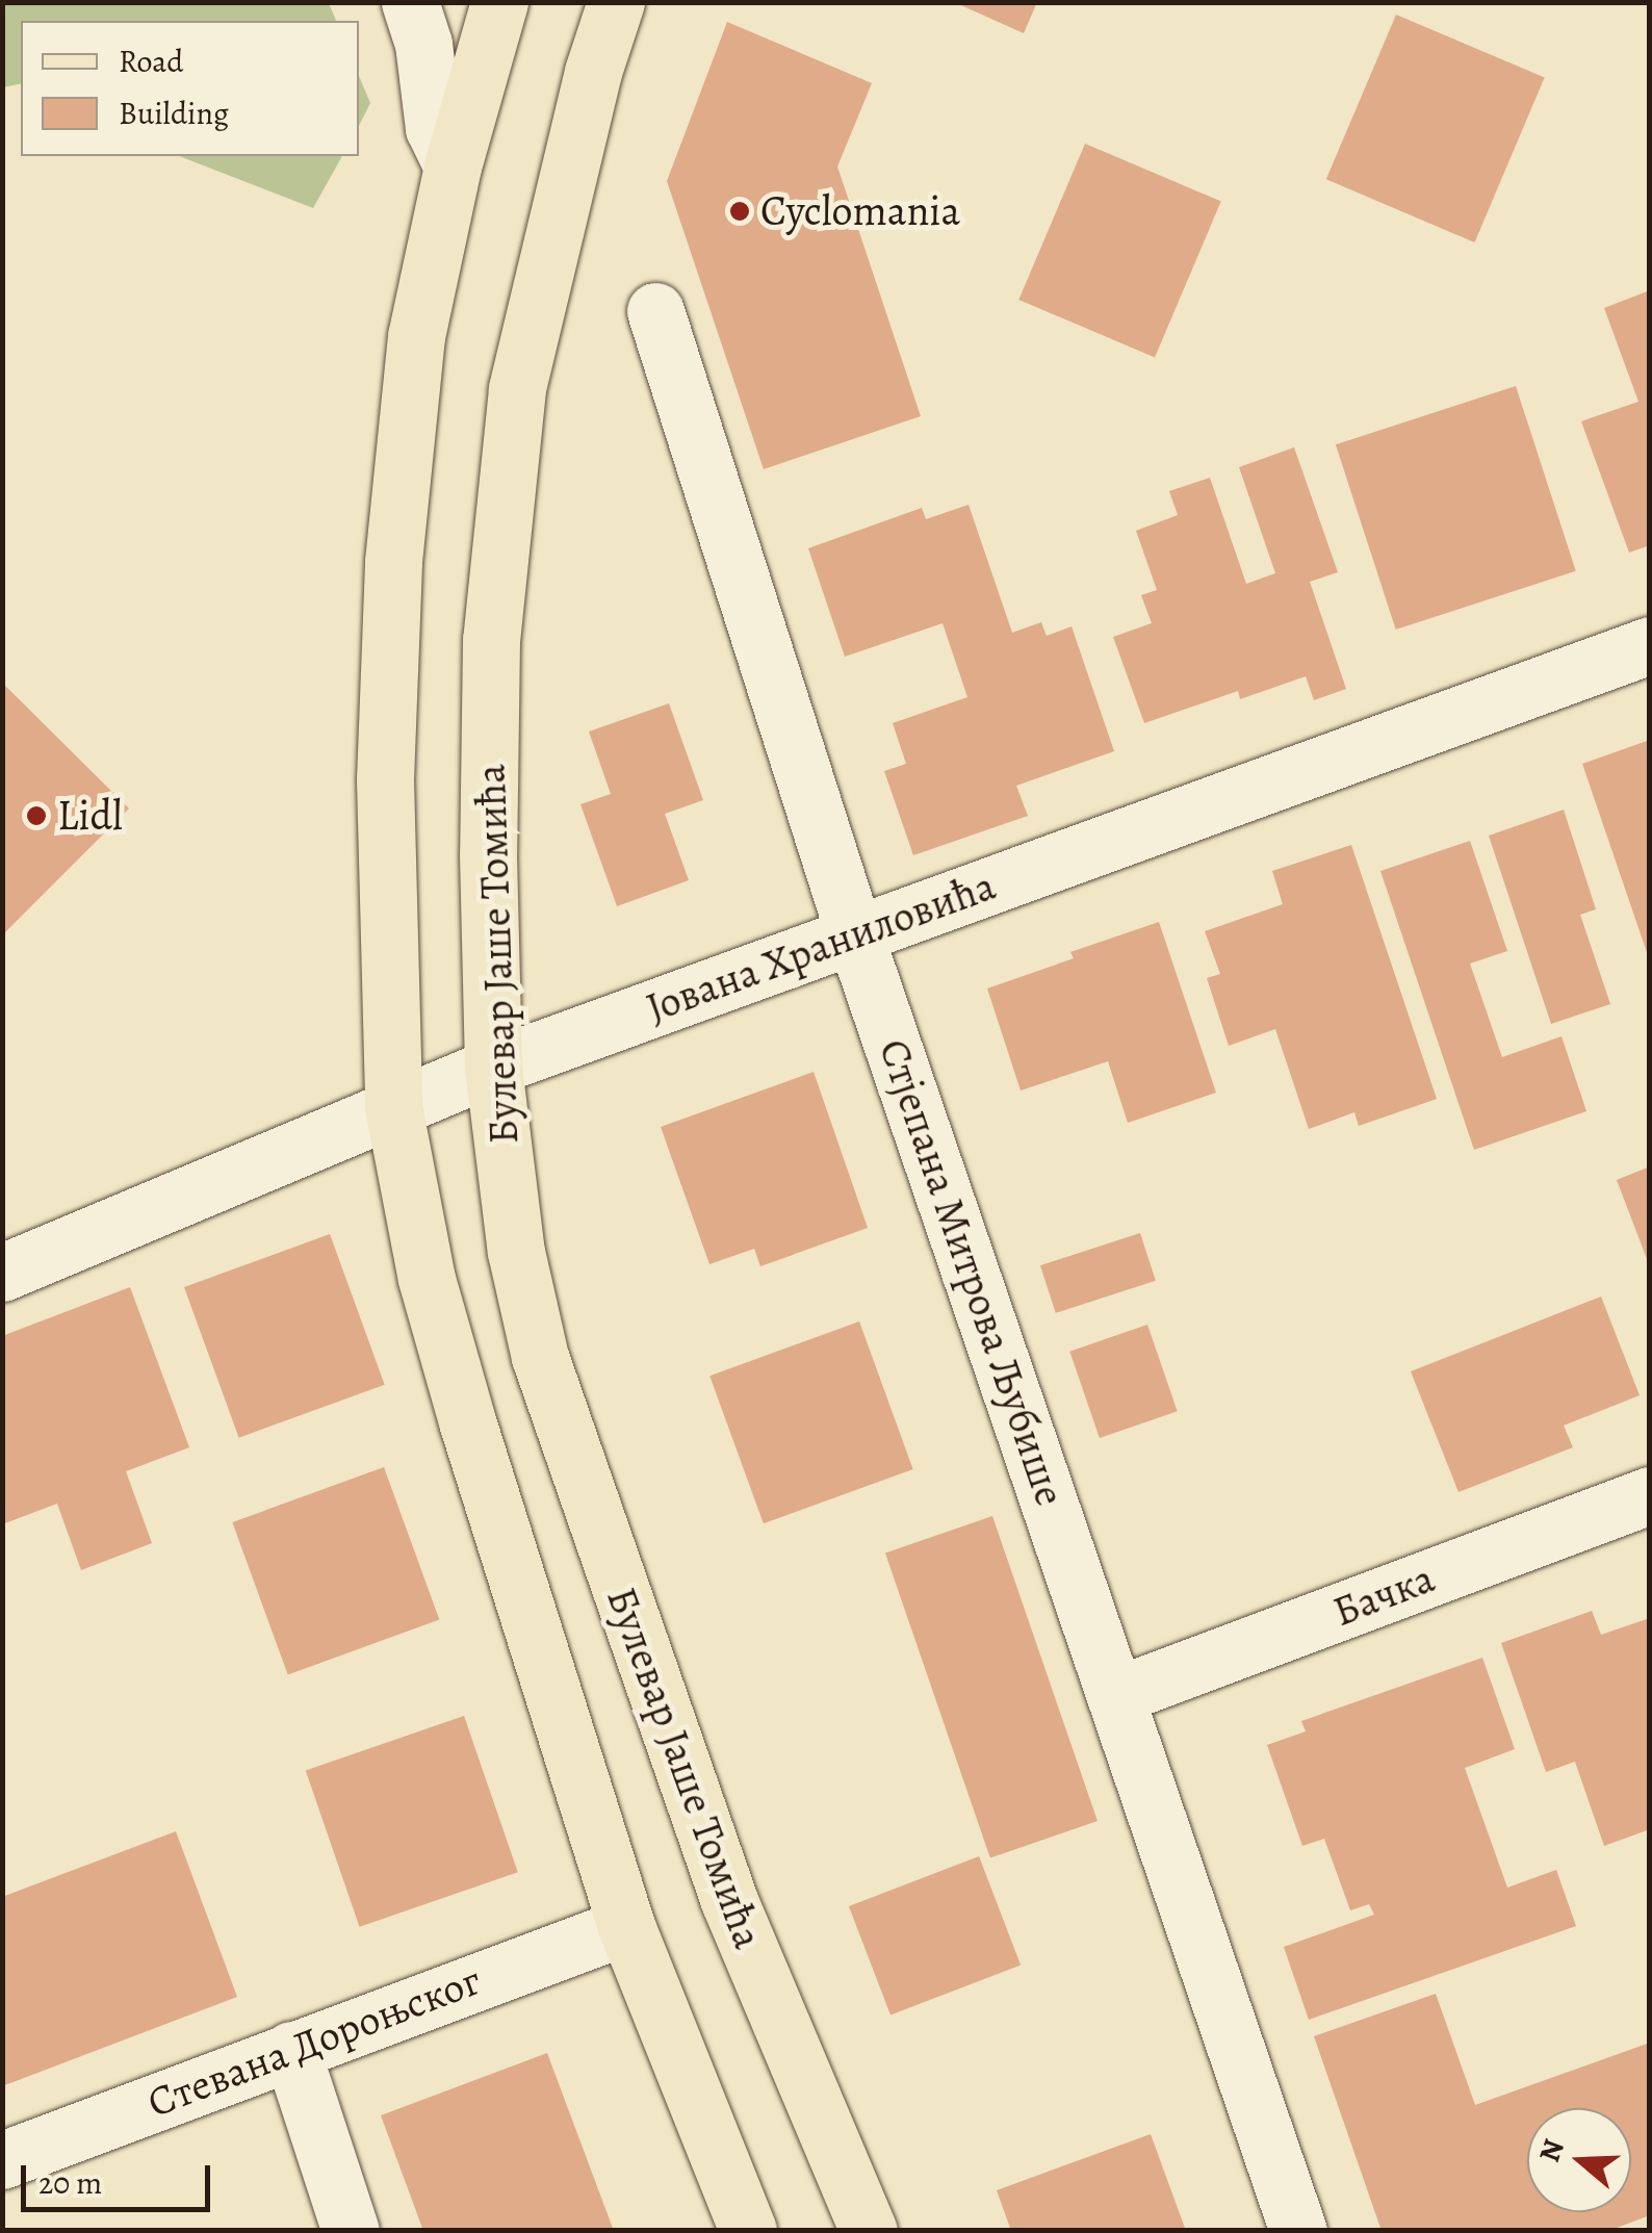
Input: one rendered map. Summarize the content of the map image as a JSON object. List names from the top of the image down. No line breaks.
{"streets":{"main road":["Булевар Јаше Томића"],"street":["Јована Храниловића","Стјепана Митрова Љубише","Бачка","Стевана Дороњског"]},"crossings":[["Јована Храниловића","Булевар Јаше Томића"],["Јована Храниловића","Стјепана Митрова Љубише"],["Стјепана Митрова Љубише","Бачка"]],"places":["Cyclomania","Lidl"],"legend":["Road","Building"],"scale_bar":"20 m","north":"left"}
